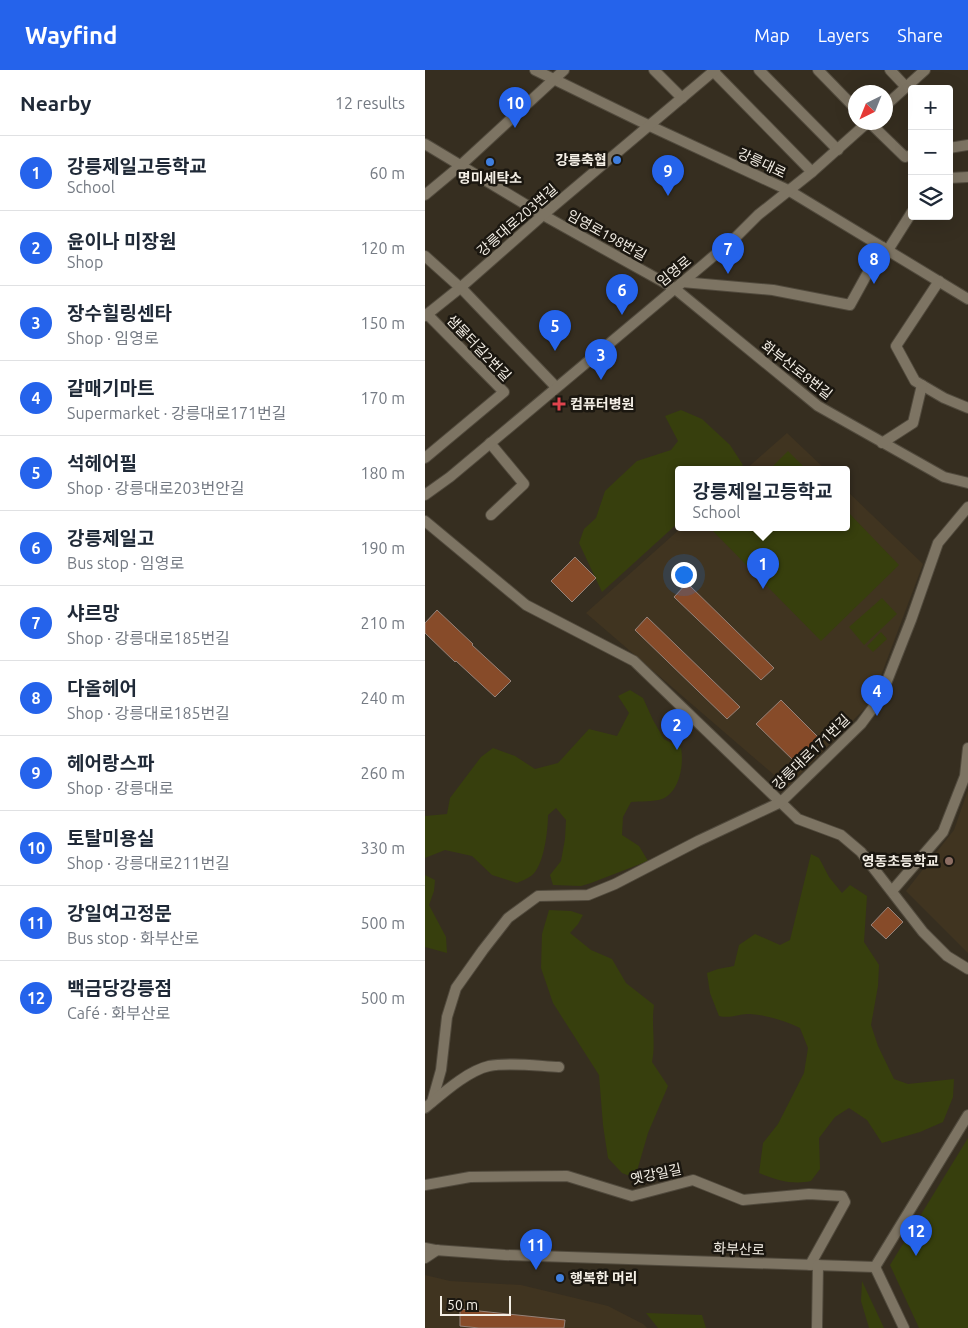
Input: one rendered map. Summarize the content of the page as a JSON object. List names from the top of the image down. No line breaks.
{"streets":{"street":["강릉대로","강릉대로203번길","임영로198번길","임영로","샘물터길2번길","화부산로8번길","강릉대로171번길","옛강일길","화부산로"]},"crossings":[["강릉대로","강릉대로203번길"],["강릉대로","임영로"],["강릉대로203번길","임영로198번길"],["강릉대로203번길","샘물터길2번길"],["임영로198번길","임영로"],["임영로198번길","화부산로8번길"],["임영로","화부산로8번길"],["옛강일길","화부산로"]],"places":{"other":["강릉축협","명미세탁소","영동초등학교","행복한 머리"],"health":["컴퓨터병원"]},"scale_bar":"50 m","north":"bottom left","page":{"header":"Wayfind","nav":["Map","Layers","Share"],"heading":["Nearby","12 results"],"map_buttons":["+","−"],"pins":["10","9","7","8","6","5","3","1","4","2","12","11"],"list":[{"mark":"1","name":"강릉제일고등학교","note":"School","value":"60 m"},{"mark":"2","name":"윤이나 미장원","note":"Shop","value":"120 m"},{"mark":"3","name":"장수힐링센타","note":"Shop · 임영로","value":"150 m"},{"mark":"4","name":"갈매기마트","note":"Supermarket · 강릉대로171번길","value":"170 m"},{"mark":"5","name":"석헤어필","note":"Shop · 강릉대로203번안길","value":"180 m"},{"mark":"6","name":"강릉제일고","note":"Bus stop · 임영로","value":"190 m"},{"mark":"7","name":"샤르망","note":"Shop · 강릉대로185번길","value":"210 m"},{"mark":"8","name":"다올헤어","note":"Shop · 강릉대로185번길","value":"240 m"},{"mark":"9","name":"헤어랑스파","note":"Shop · 강릉대로","value":"260 m"},{"mark":"10","name":"토탈미용실","note":"Shop · 강릉대로211번길","value":"330 m"},{"mark":"11","name":"강일여고정문","note":"Bus stop · 화부산로","value":"500 m"},{"mark":"12","name":"백금당강릉점","note":"Café · 화부산로","value":"500 m"}],"popup":["강릉제일고등학교","School"],"scale":"50 m"}}
